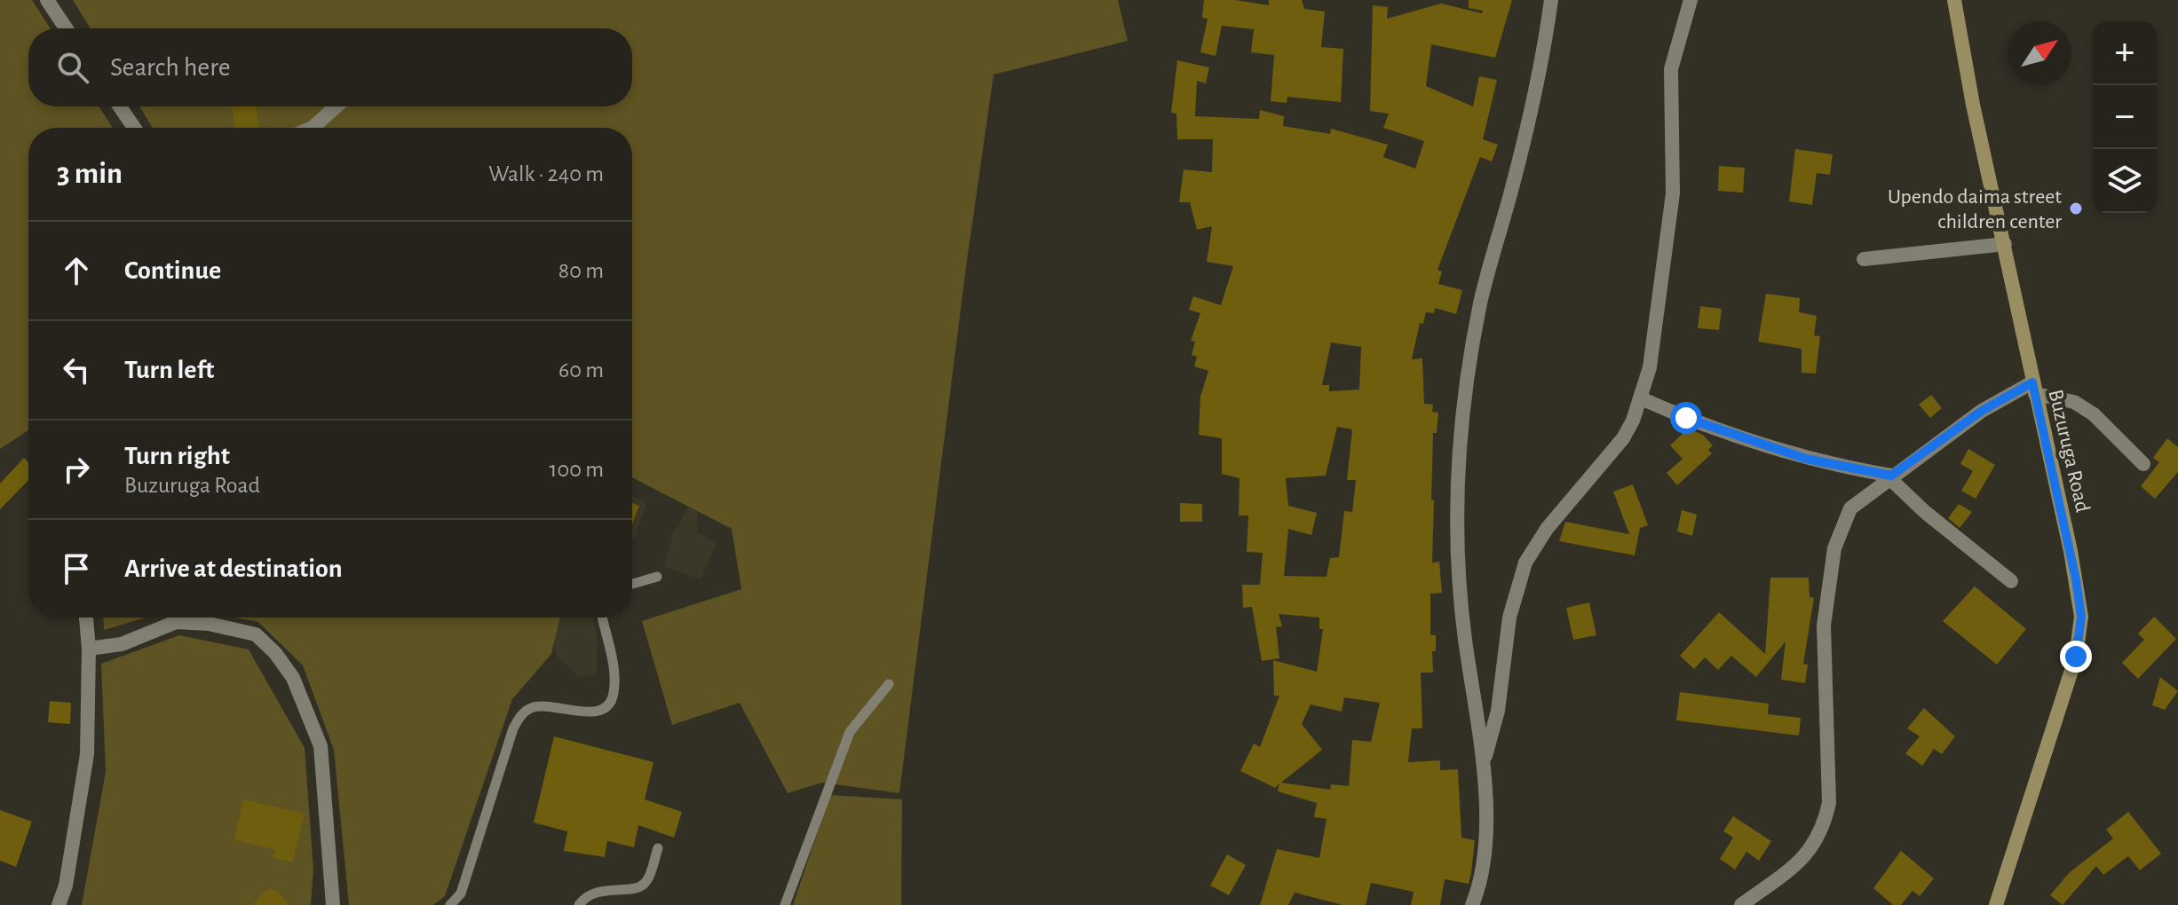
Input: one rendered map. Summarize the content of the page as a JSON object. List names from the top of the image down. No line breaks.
{"streets":{"main road":["Buzuruga Road"]},"places":["Upendo daima street children center"],"north":"top right","page":{"map_buttons":["+","−"],"search":"Search here","heading":["3 min","Walk · 240 m"],"list":[["Continue","80 m"],["Turn left","60 m"],["Turn right","Buzuruga Road","100 m"],"Arrive at destination"]}}
